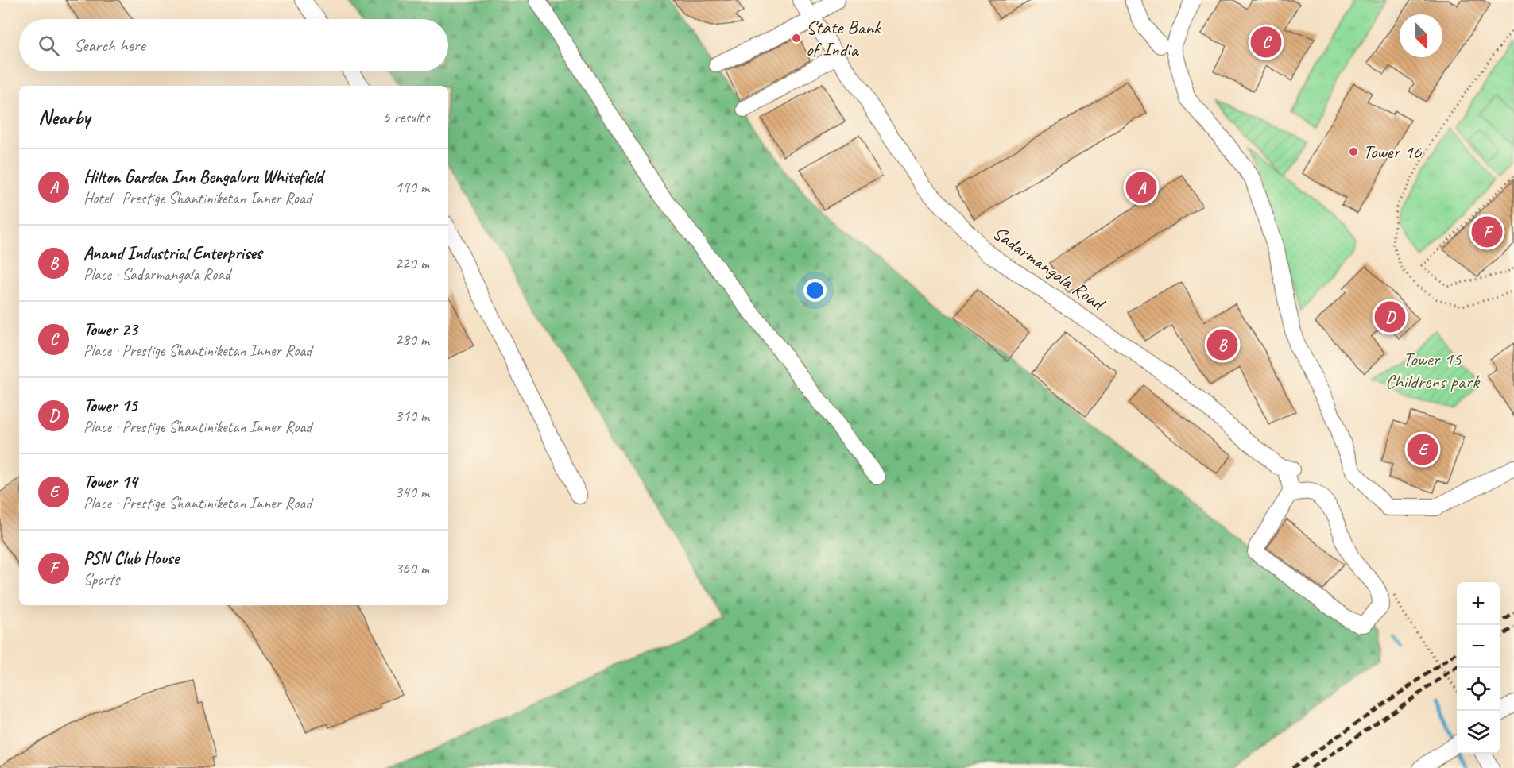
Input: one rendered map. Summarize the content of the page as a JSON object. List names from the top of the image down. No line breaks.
{"streets":{"street":["Sadarmangala Road"]},"parks":["Tower 15 Childrens park"],"places":["State Bank of India","Tower 16"],"north":"bottom right","page":{"search":"Search here","pins":["C","A","F","D","B","E"],"heading":["Nearby","6 results"],"list":[{"mark":"A","name":"Hilton Garden Inn Bengaluru Whitefield","note":"Hotel · Prestige Shantiniketan Inner Road","value":"190 m"},{"mark":"B","name":"Anand Industrial Enterprises","note":"Place · Sadarmangala Road","value":"220 m"},{"mark":"C","name":"Tower 23","note":"Place · Prestige Shantiniketan Inner Road","value":"280 m"},{"mark":"D","name":"Tower 15","note":"Place · Prestige Shantiniketan Inner Road","value":"310 m"},{"mark":"E","name":"Tower 14","note":"Place · Prestige Shantiniketan Inner Road","value":"340 m"},{"mark":"F","name":"PSN Club House","note":"Sports","value":"360 m"}],"map_buttons":["+","−"]}}
